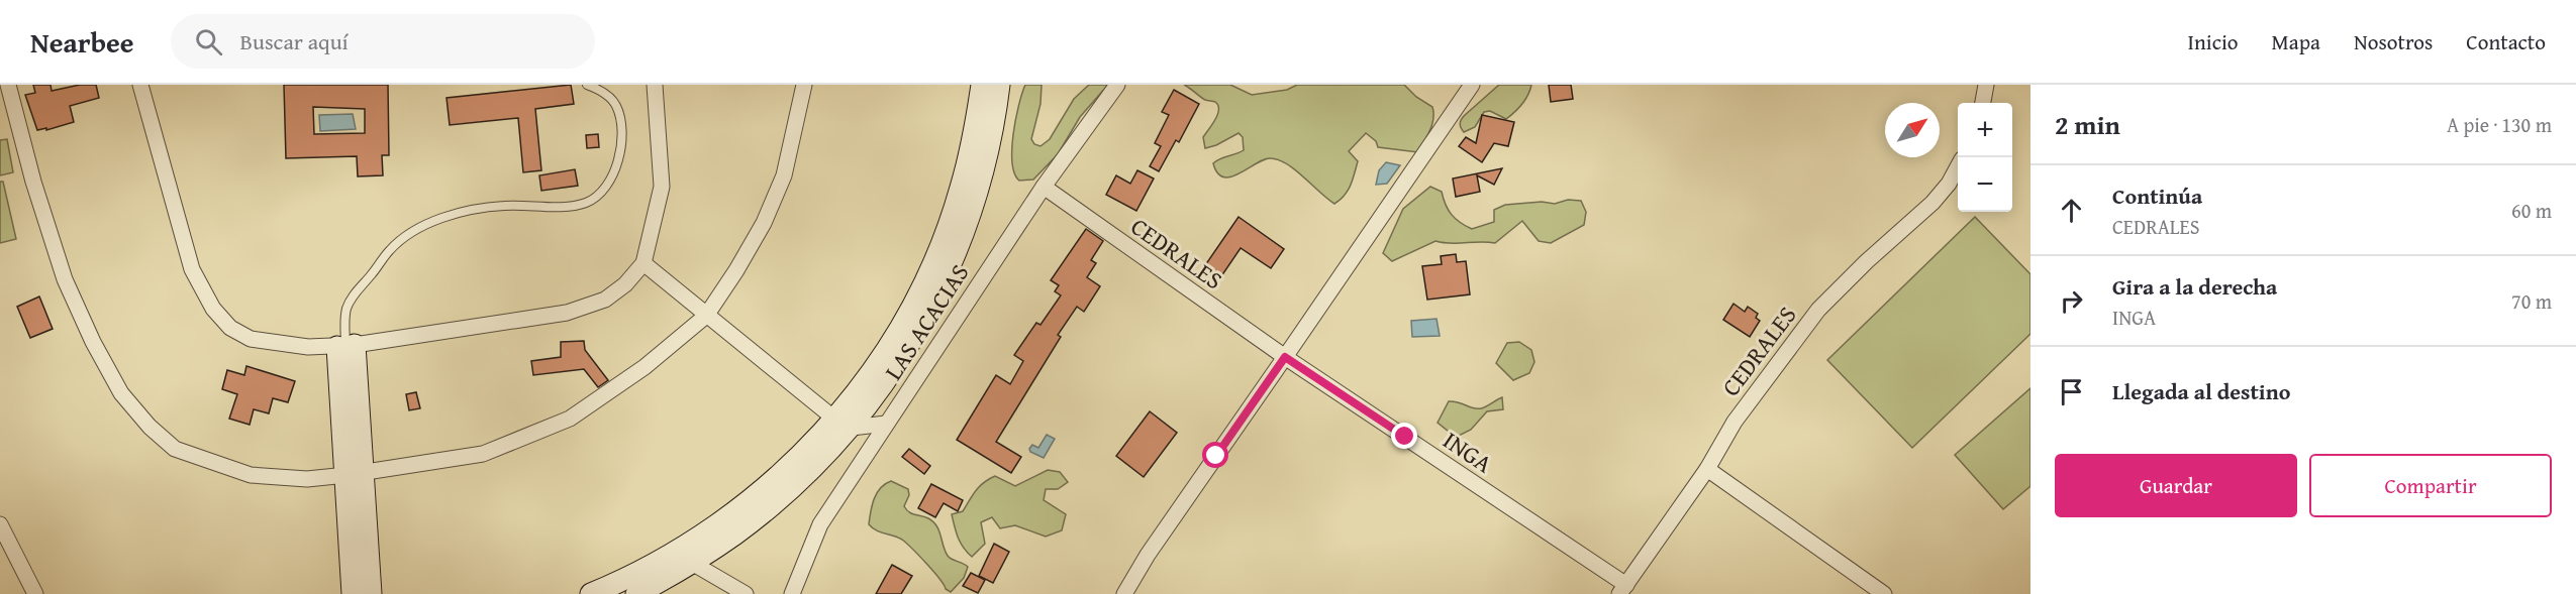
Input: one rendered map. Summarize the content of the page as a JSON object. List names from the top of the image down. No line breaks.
{"streets":{"street":["CEDRALES","LAS ACACIAS","INGA"]},"crossings":[["CEDRALES","LAS ACACIAS"],["CEDRALES","INGA"]],"north":"top right","page":{"header":"Nearbee","search":"Buscar aquí","nav":["Inicio","Mapa","Nosotros","Contacto"],"heading":["2 min","A pie · 130 m"],"map_buttons":["+","−"],"list":[["Continúa","CEDRALES","60 m"],["Gira a la derecha","INGA","70 m"],"Llegada al destino"],"buttons":["Guardar","Compartir"]}}
